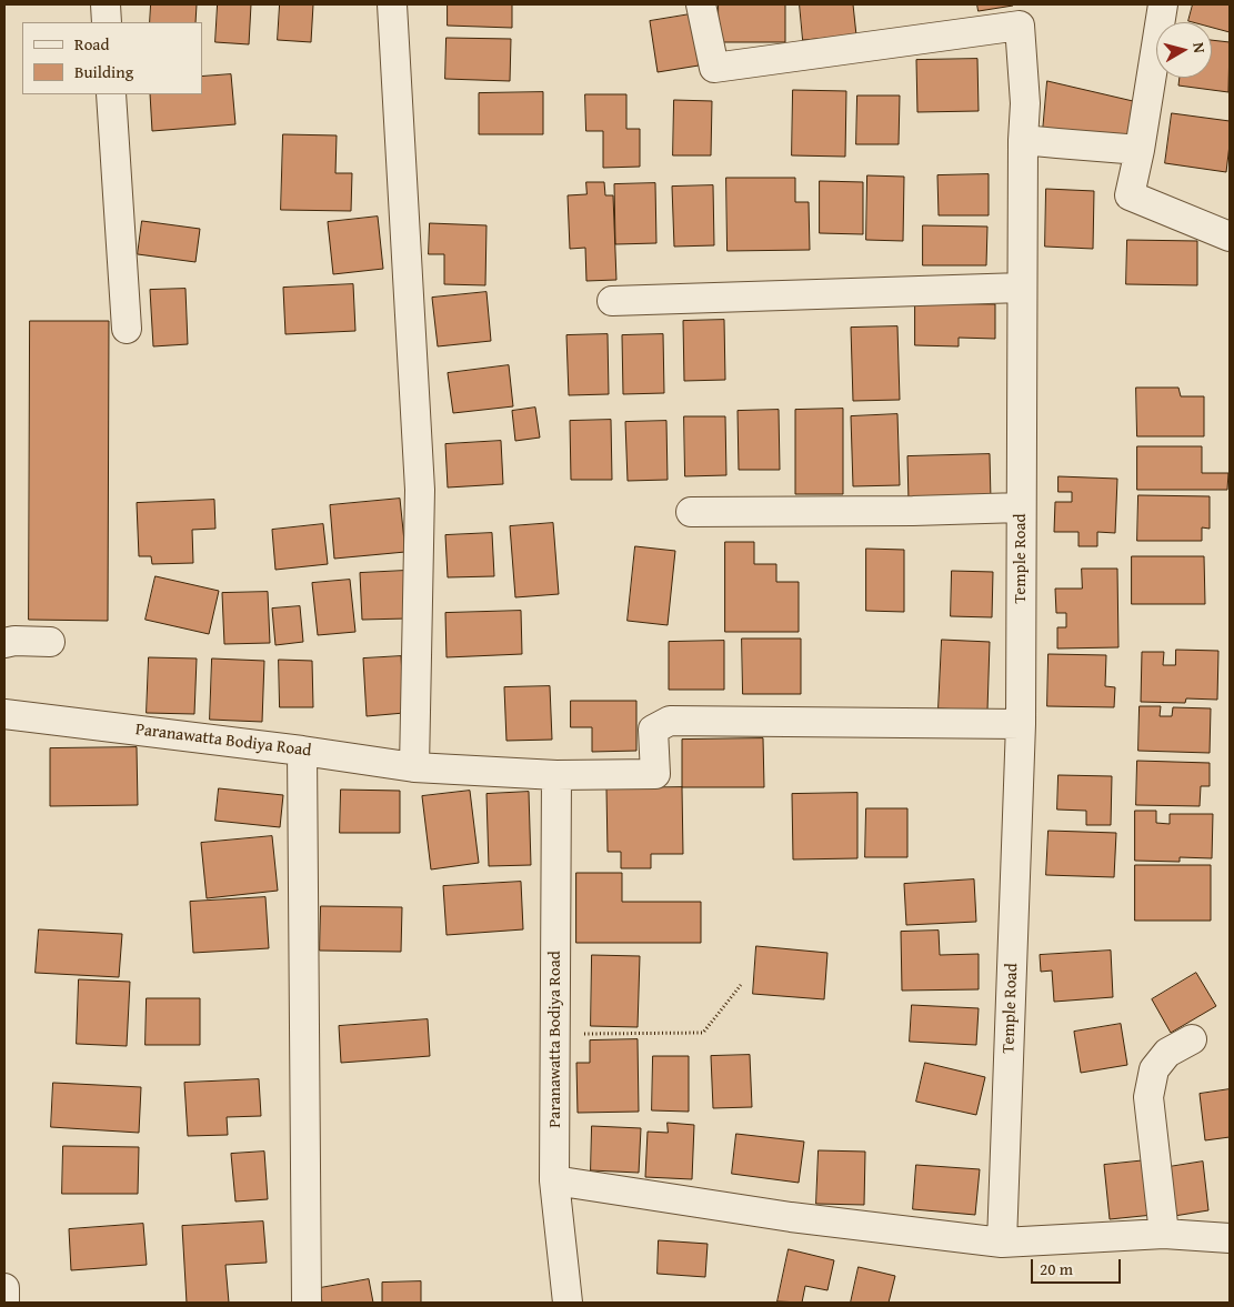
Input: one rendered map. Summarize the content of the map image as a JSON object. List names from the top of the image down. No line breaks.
{"streets":{"street":["Temple Road","Paranawatta Bodiya Road"]},"legend":["Road","Building"],"scale_bar":"20 m","north":"right"}
